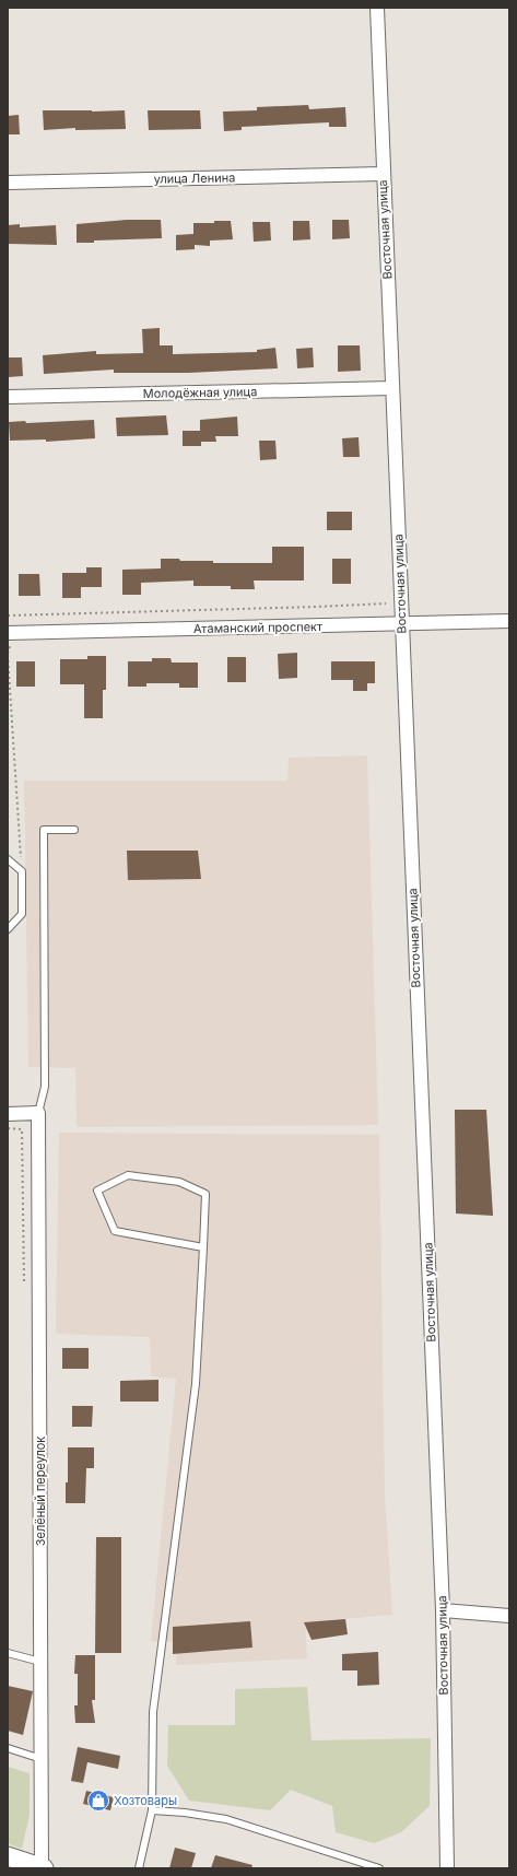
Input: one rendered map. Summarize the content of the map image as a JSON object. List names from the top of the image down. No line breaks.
{"streets":{"street":["улица Ленина","Восточная улица","Молодёжная улица","Атаманский проспект","Зелёный переулок"]},"crossings":[["улица Ленина","Восточная улица"],["Восточная улица","Молодёжная улица"],["Восточная улица","Атаманский проспект"]],"places":{"shop":["Хозтовары"]}}
